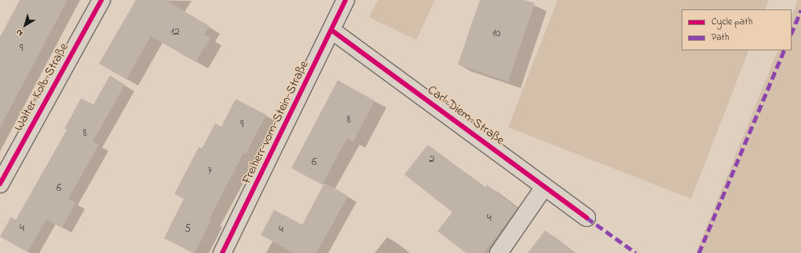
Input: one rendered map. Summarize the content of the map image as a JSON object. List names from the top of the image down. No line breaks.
{"streets":{"street":["Walter-Kolb-Straße","Carl-Diem-Straße","Freiherr-vom-Stein-Straße"]},"crossings":[["Carl-Diem-Straße","Freiherr-vom-Stein-Straße"]],"house_numbers":["12","10","9","8","9","8","2","6","7","6","4","4","5","4"],"legend":["Cycle path","Path"],"north":"bottom left"}
